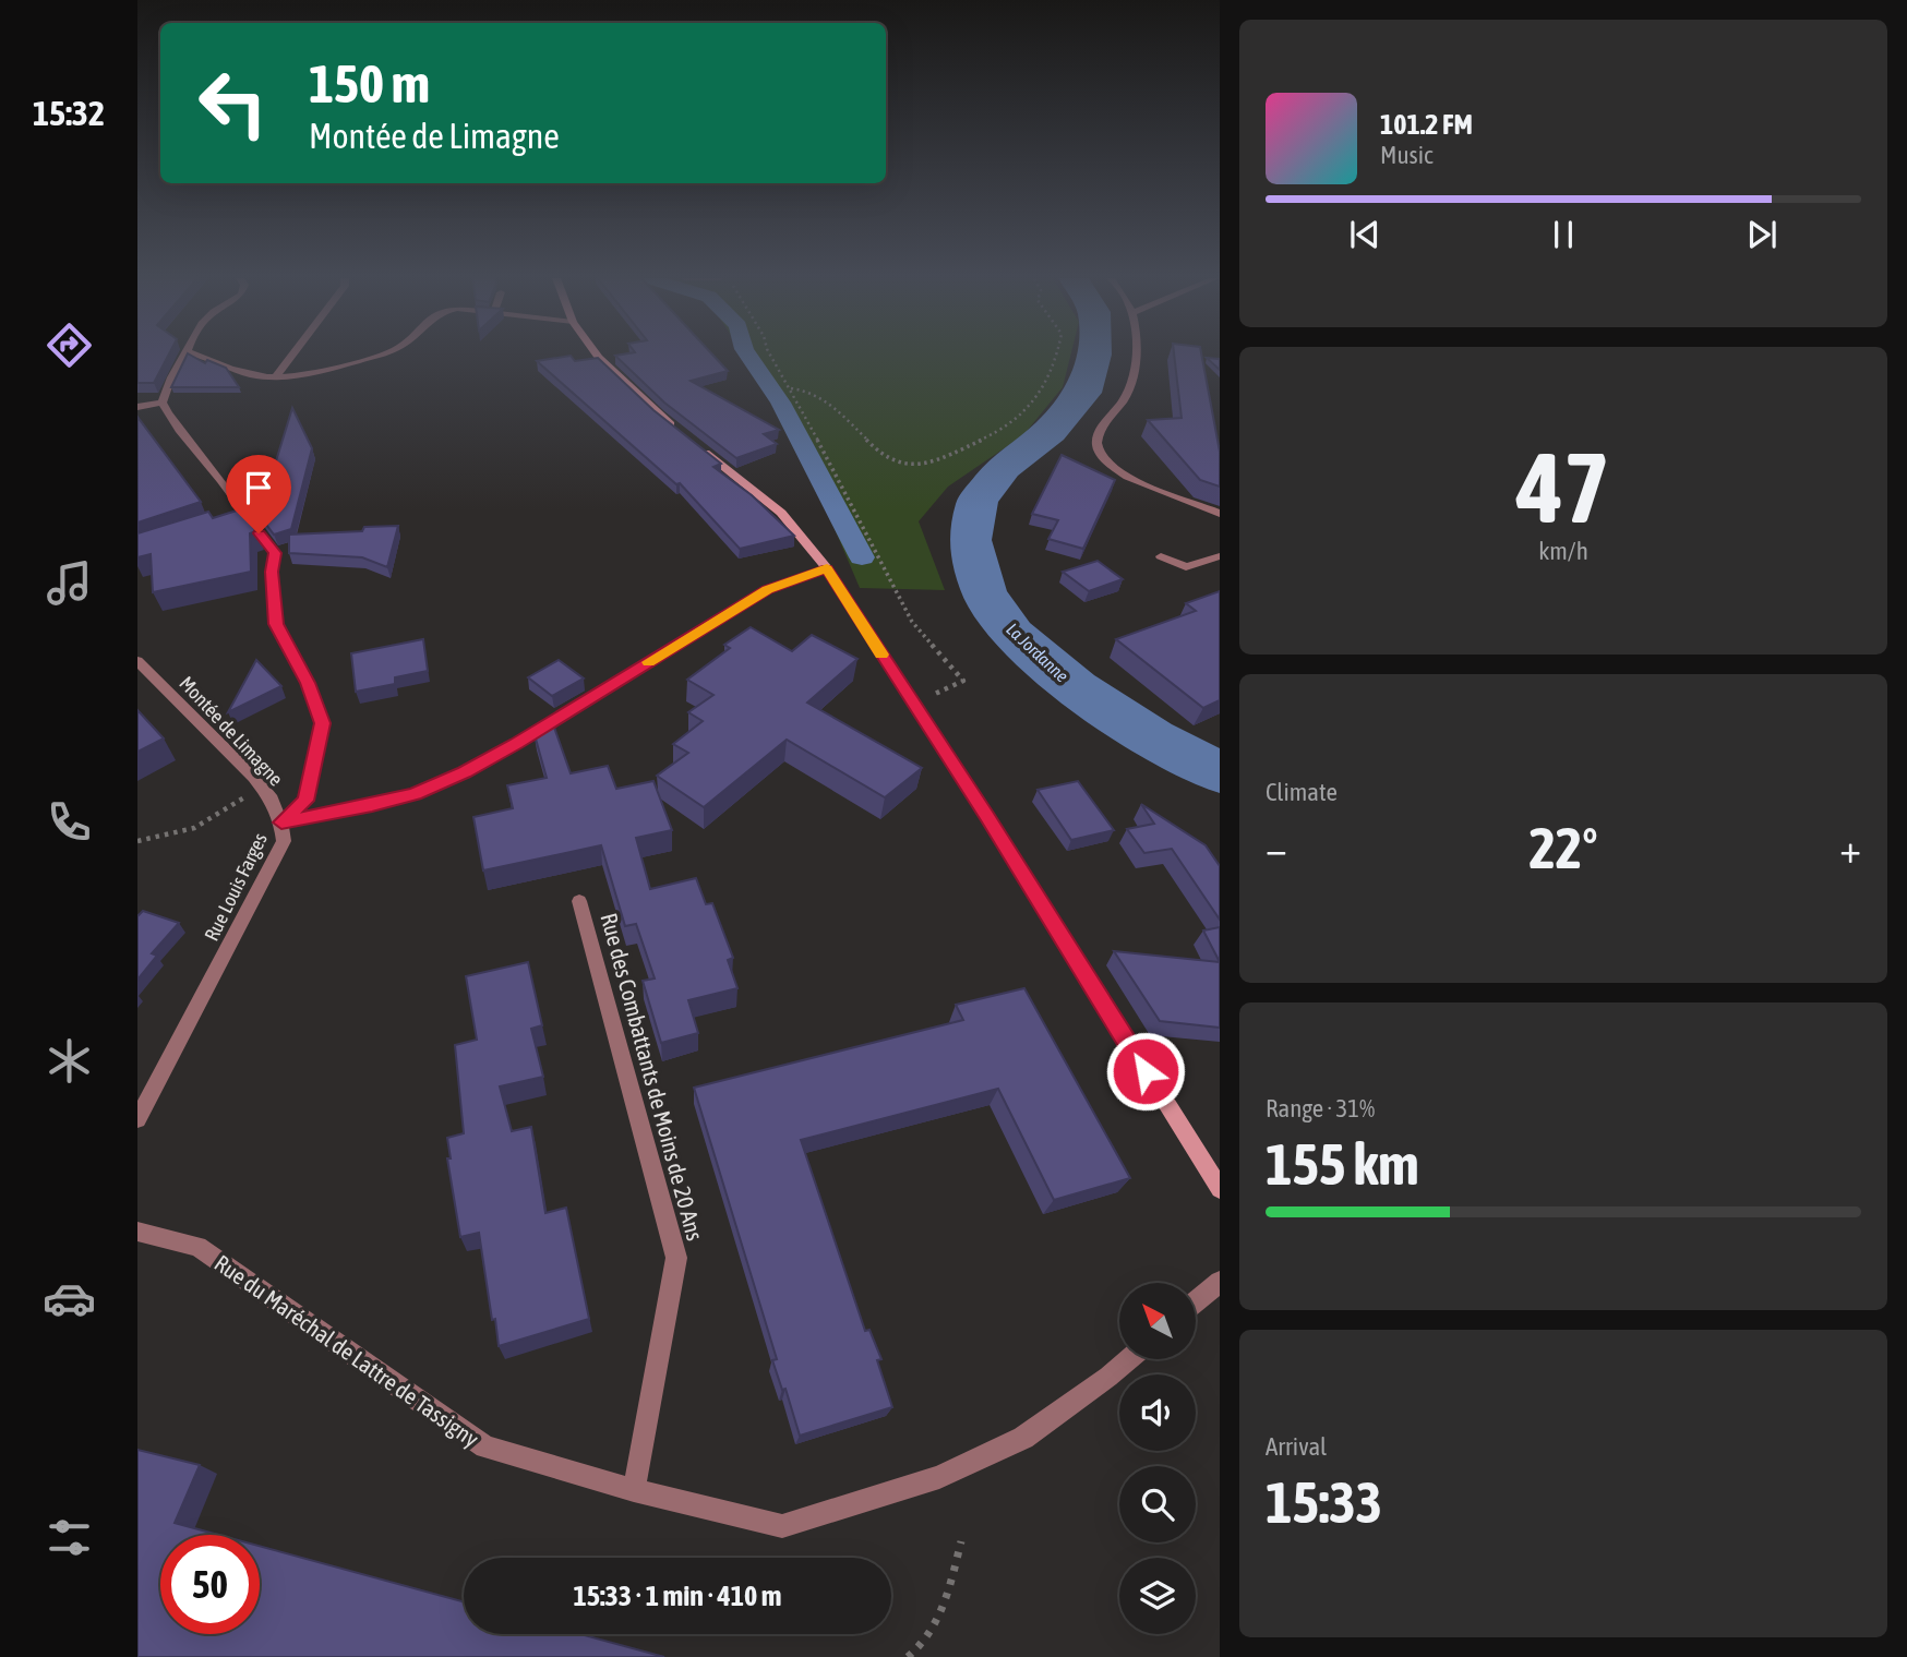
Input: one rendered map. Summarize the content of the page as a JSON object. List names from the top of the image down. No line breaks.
{"streets":{"street":["Montée de Limagne","Rue Louis Farges","Rue des Combattants de Moins de 20 Ans","Rue du Maréchal de Lattre de Tassigny"]},"crossings":[["Montée de Limagne","Rue Louis Farges"],["Rue des Combattants de Moins de 20 Ans","Rue du Maréchal de Lattre de Tassigny"]],"water":["La Jordanne"],"north":"top left","page":{"tabs":"15:32","turn":["150 m","Montée de Limagne"],"song":["101.2 FM","Music"],"tile":[["47","km/h"],"Climate",["Range · 31%","155 km"],["Arrival","15:33"]],"heat":["−","22°","+"],"limit":"50","trip":"15:33 · 1 min · 410 m"}}
